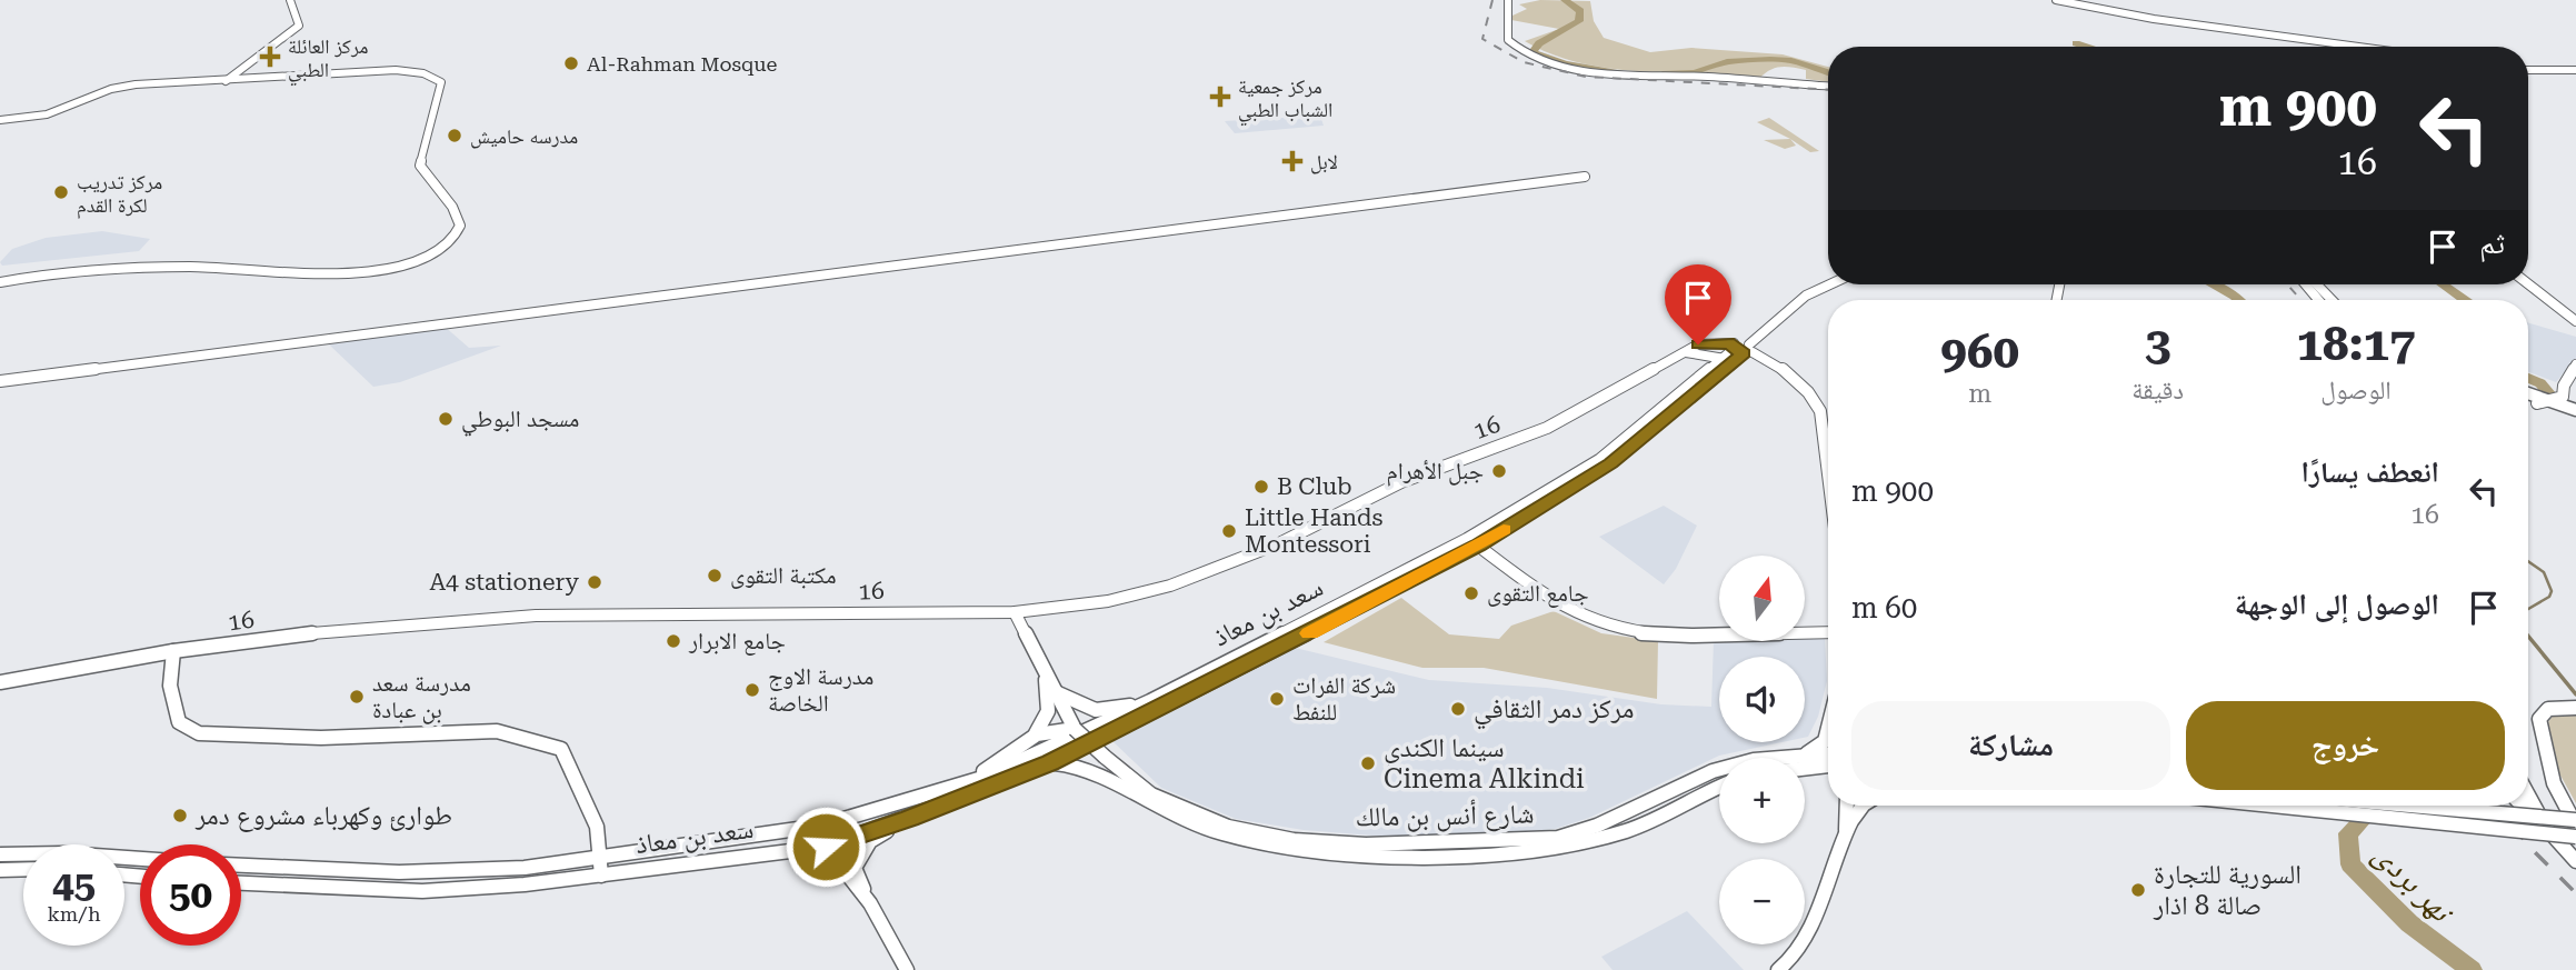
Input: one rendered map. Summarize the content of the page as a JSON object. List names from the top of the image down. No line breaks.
{"streets":{"street":["16","سعد بن معاذ","شارع أنس بن مالك"]},"crossings":[["16","سعد بن معاذ"],["16","شارع أنس بن مالك"],["سعد بن معاذ","شارع أنس بن مالك"]],"water":["نهر بردى"],"places":{"health":["مركز العائلة الطبي","مركز جمعية الشباب الطبي","لابل"],"other":["Al-Rahman Mosque","مدرسه حاميش","مركز تدريب لكرة القدم","مسجد البوطي","جبل الأهرام","B Club","Little Hands Montessori","مكتبة التقوى","A4 stationery","جامع التقوى","جامع الابرار","مدرسة الاوج الخاصة","مدرسة سعد بن عبادة","شركة الفرات للنفط","مركز دمر الثقافي","سينما الكندي Cinema Alkindi","طوارئ وكهرباء مشروع دمر","السورية للتجارة صالة 8 اذار"]},"north":"top","page":{"turn":["900 m","16"],"then":"ثم","eta":["18:17","الوصول","3","دقيقة","960","m"],"list":[{"name":"انعطف يسارًا","note":"16","value":"900 m"},{"name":"الوصول إلى الوجهة","value":"60 m"}],"map_buttons":["+","−"],"buttons":["خروج","مشاركة"],"speed":"45 km/h","limit":"50"}}
